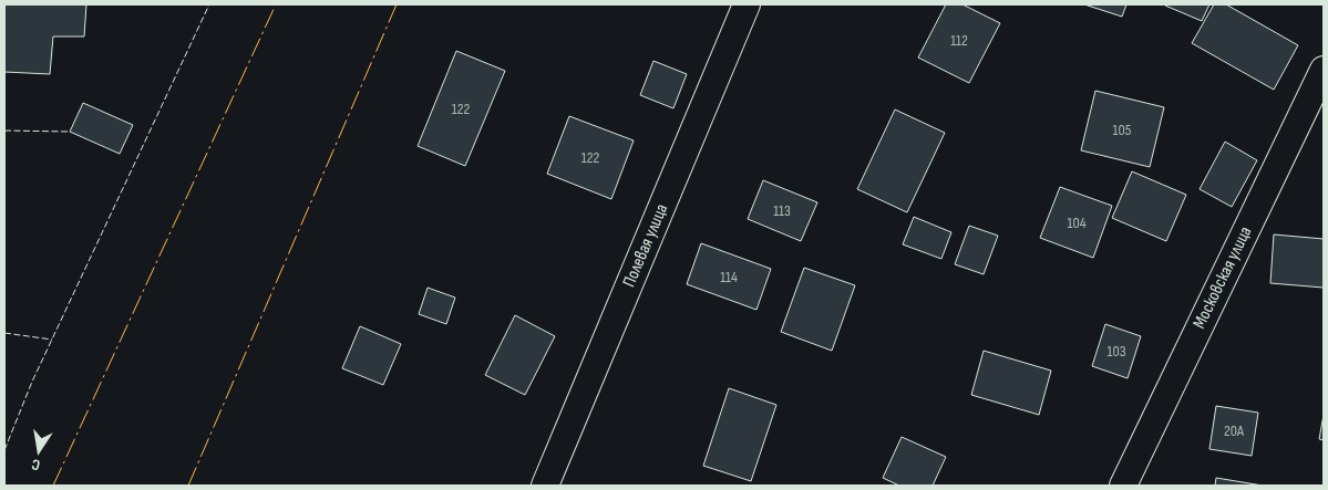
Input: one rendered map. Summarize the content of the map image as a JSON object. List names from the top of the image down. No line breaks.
{"streets":{"street":["Полевая улица","Московская улица"]},"house_numbers":["112","122","105","122","113","104","114","103","20А"],"north":"bottom"}
